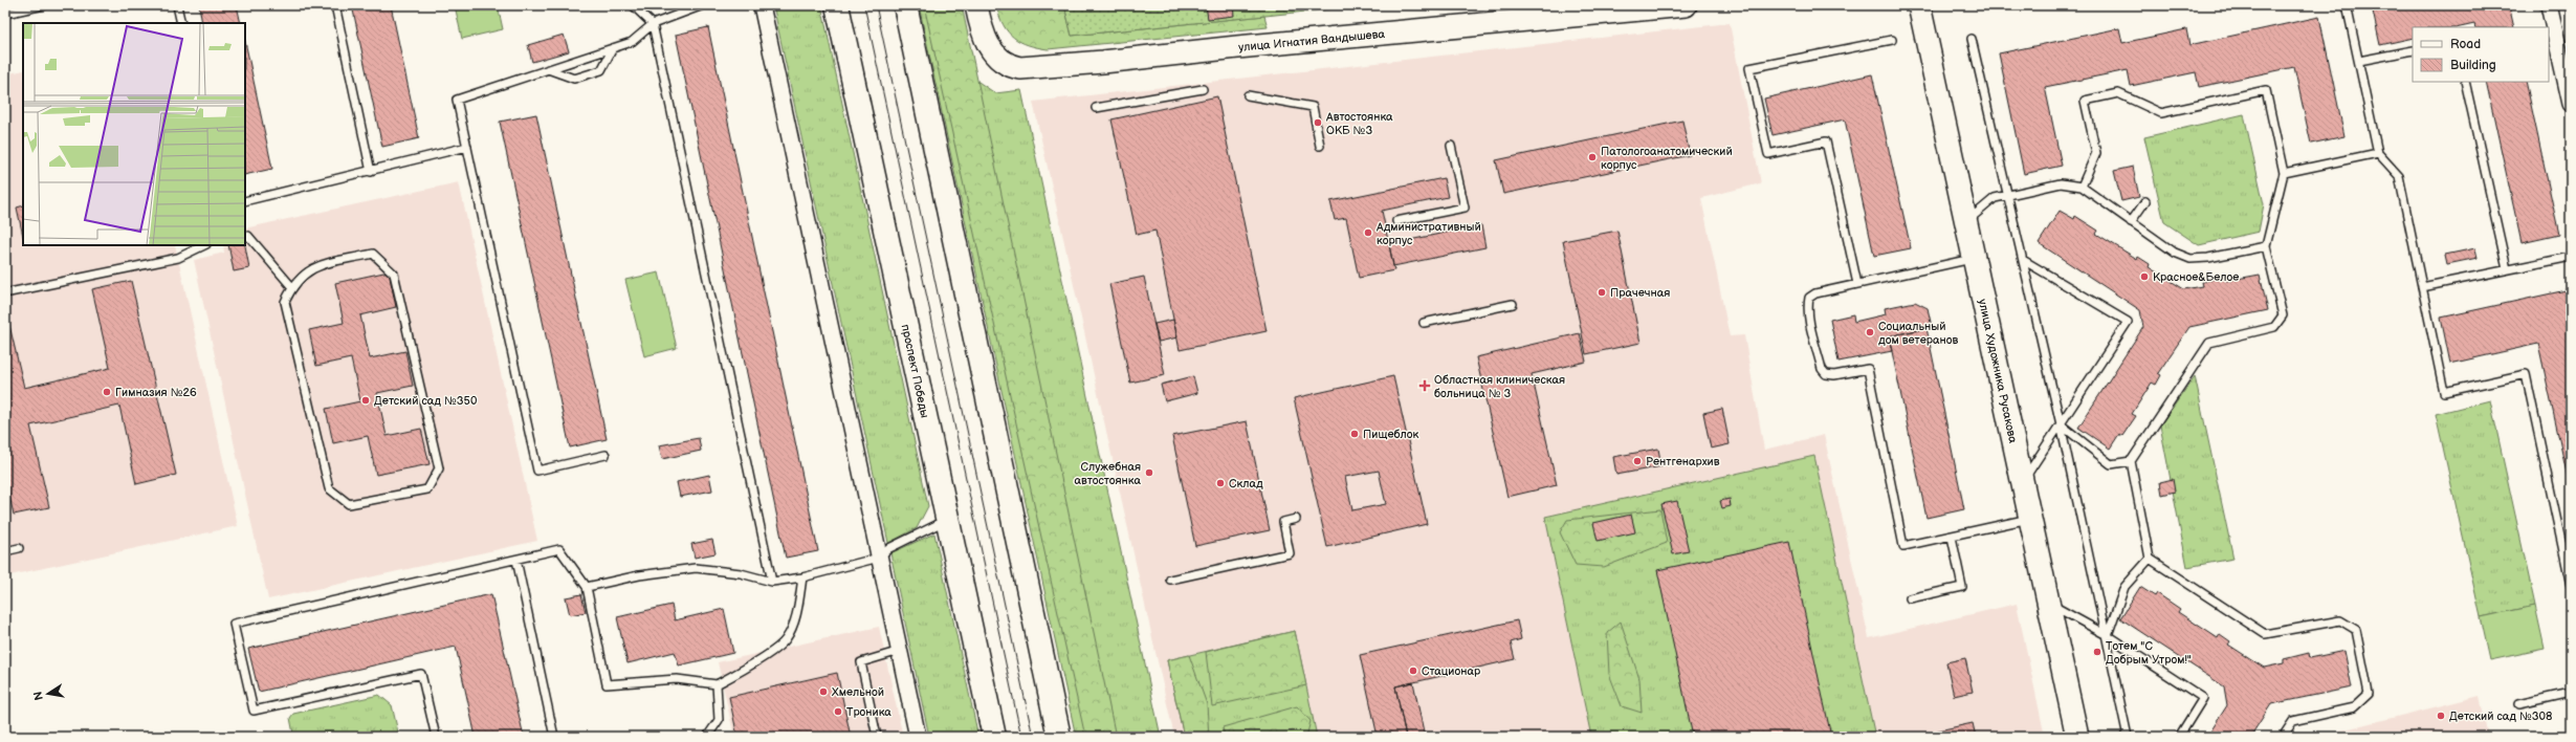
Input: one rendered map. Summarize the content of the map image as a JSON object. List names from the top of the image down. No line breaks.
{"streets":{"main road":["проспект Победы"],"street":["улица Игнатия Вандышева","улица Художника Русакова"]},"places":{"other":["Автостоянка ОКБ №3","Патологоанатомический корпус","Административный корпус","Красное&Белое","Прачечная","Социальный дом ветеранов","Гимназия №26","Детский сад №350","Пищеблок","Рентгенархив","Служебная автостоянка","Склад","Тотем \"С Добрым Утром!\"","Стационар","Хмельной","Троника","Детский сад №308"],"health":["Областная клиническая больница № 3"]},"legend":["Road","Building"],"north":"left"}
